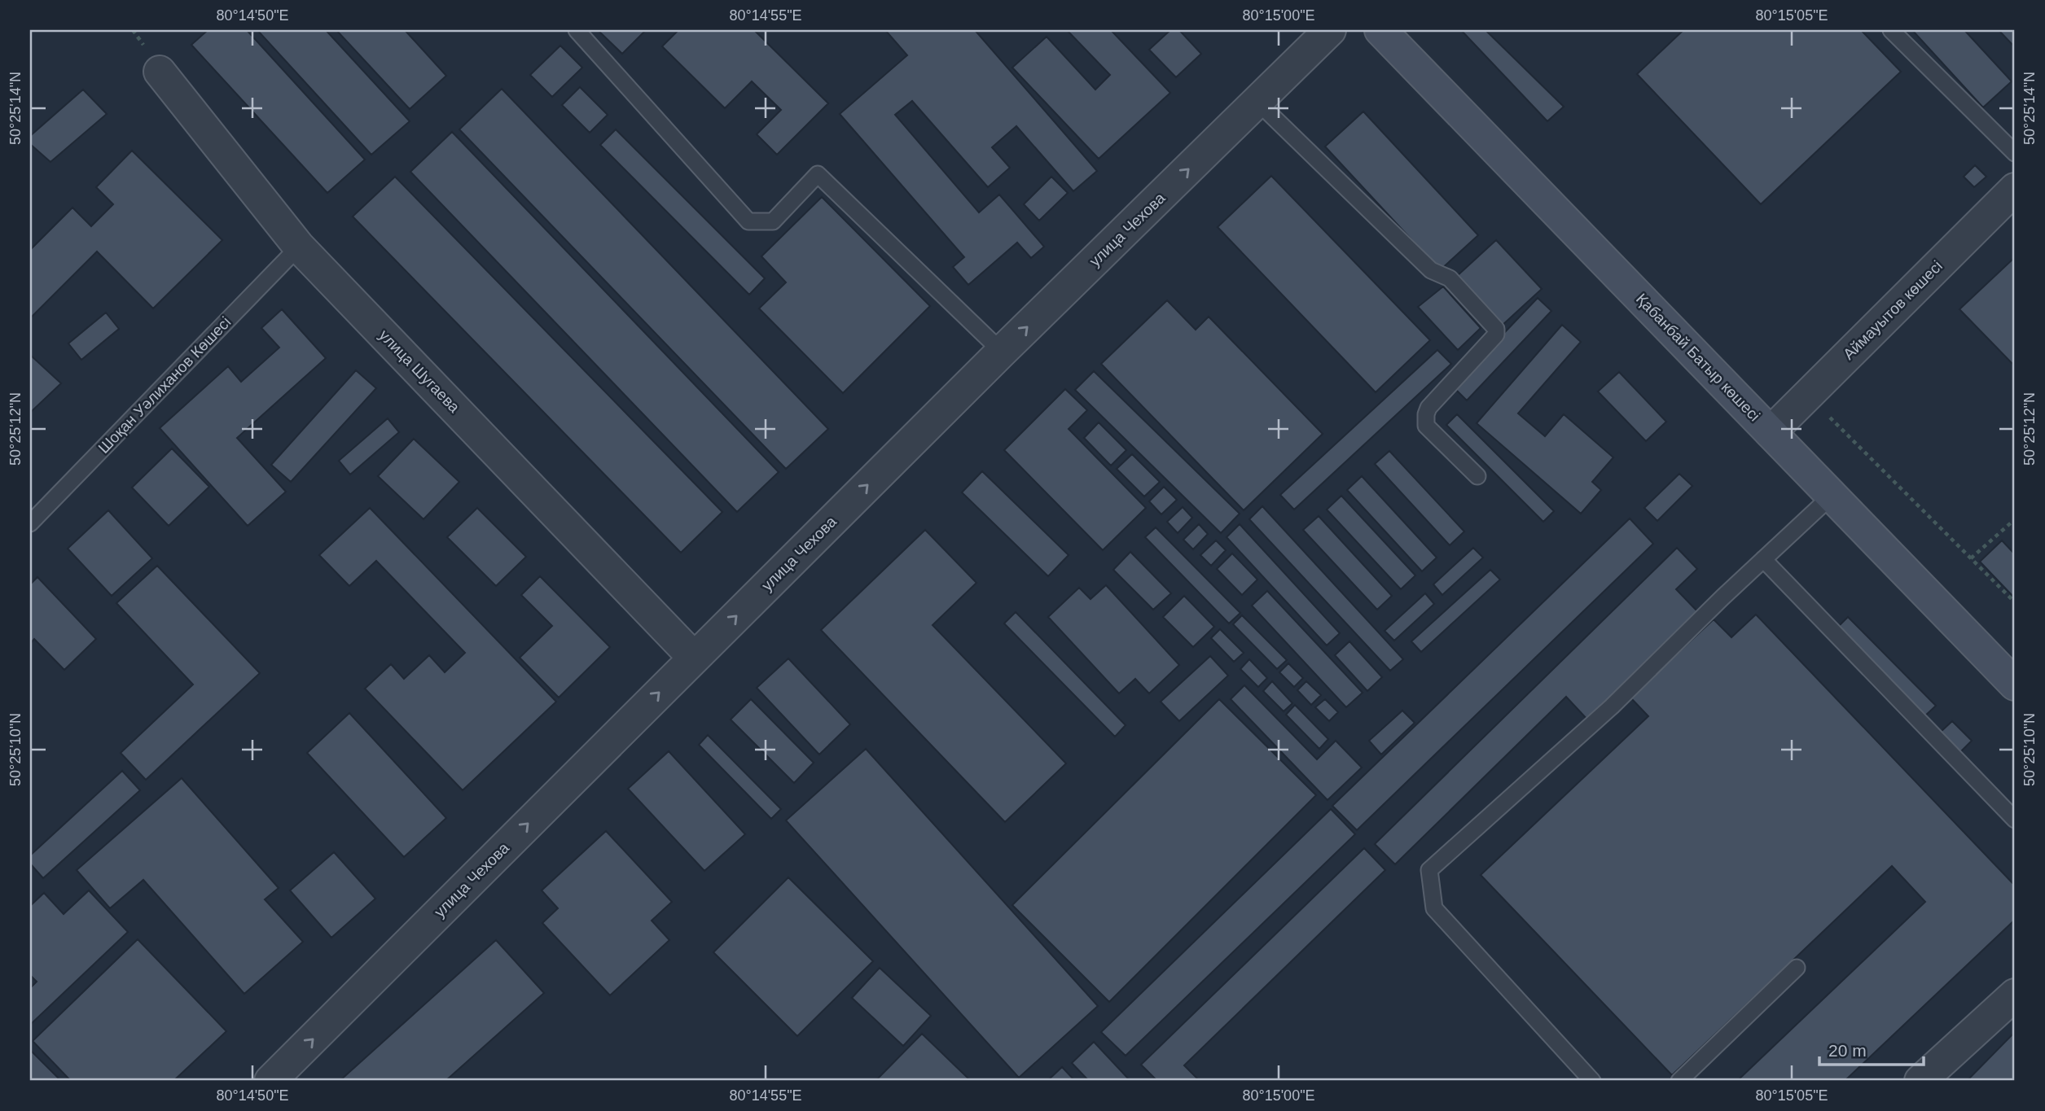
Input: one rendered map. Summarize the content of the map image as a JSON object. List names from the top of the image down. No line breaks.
{"streets":{"main road":["Қабанбай Батыр көшесі"],"street":["улица Чехова","Аймауытов көшесі","улица Шугаева"],"lane":["Шоқан Уәлиханов Көшесі"]},"crossings":[["улица Чехова","улица Шугаева"],["Аймауытов көшесі","Қабанбай Батыр көшесі"],["улица Шугаева","Шоқан Уәлиханов Көшесі"]],"one_way":["улица Чехова"],"scale_bar":"20 m","coordinates":["80°14'50\"E","80°14'55\"E","80°15'00\"E","80°15'05\"E","50°25'14\"N","50°25'12\"N","50°25'10\"N"]}
